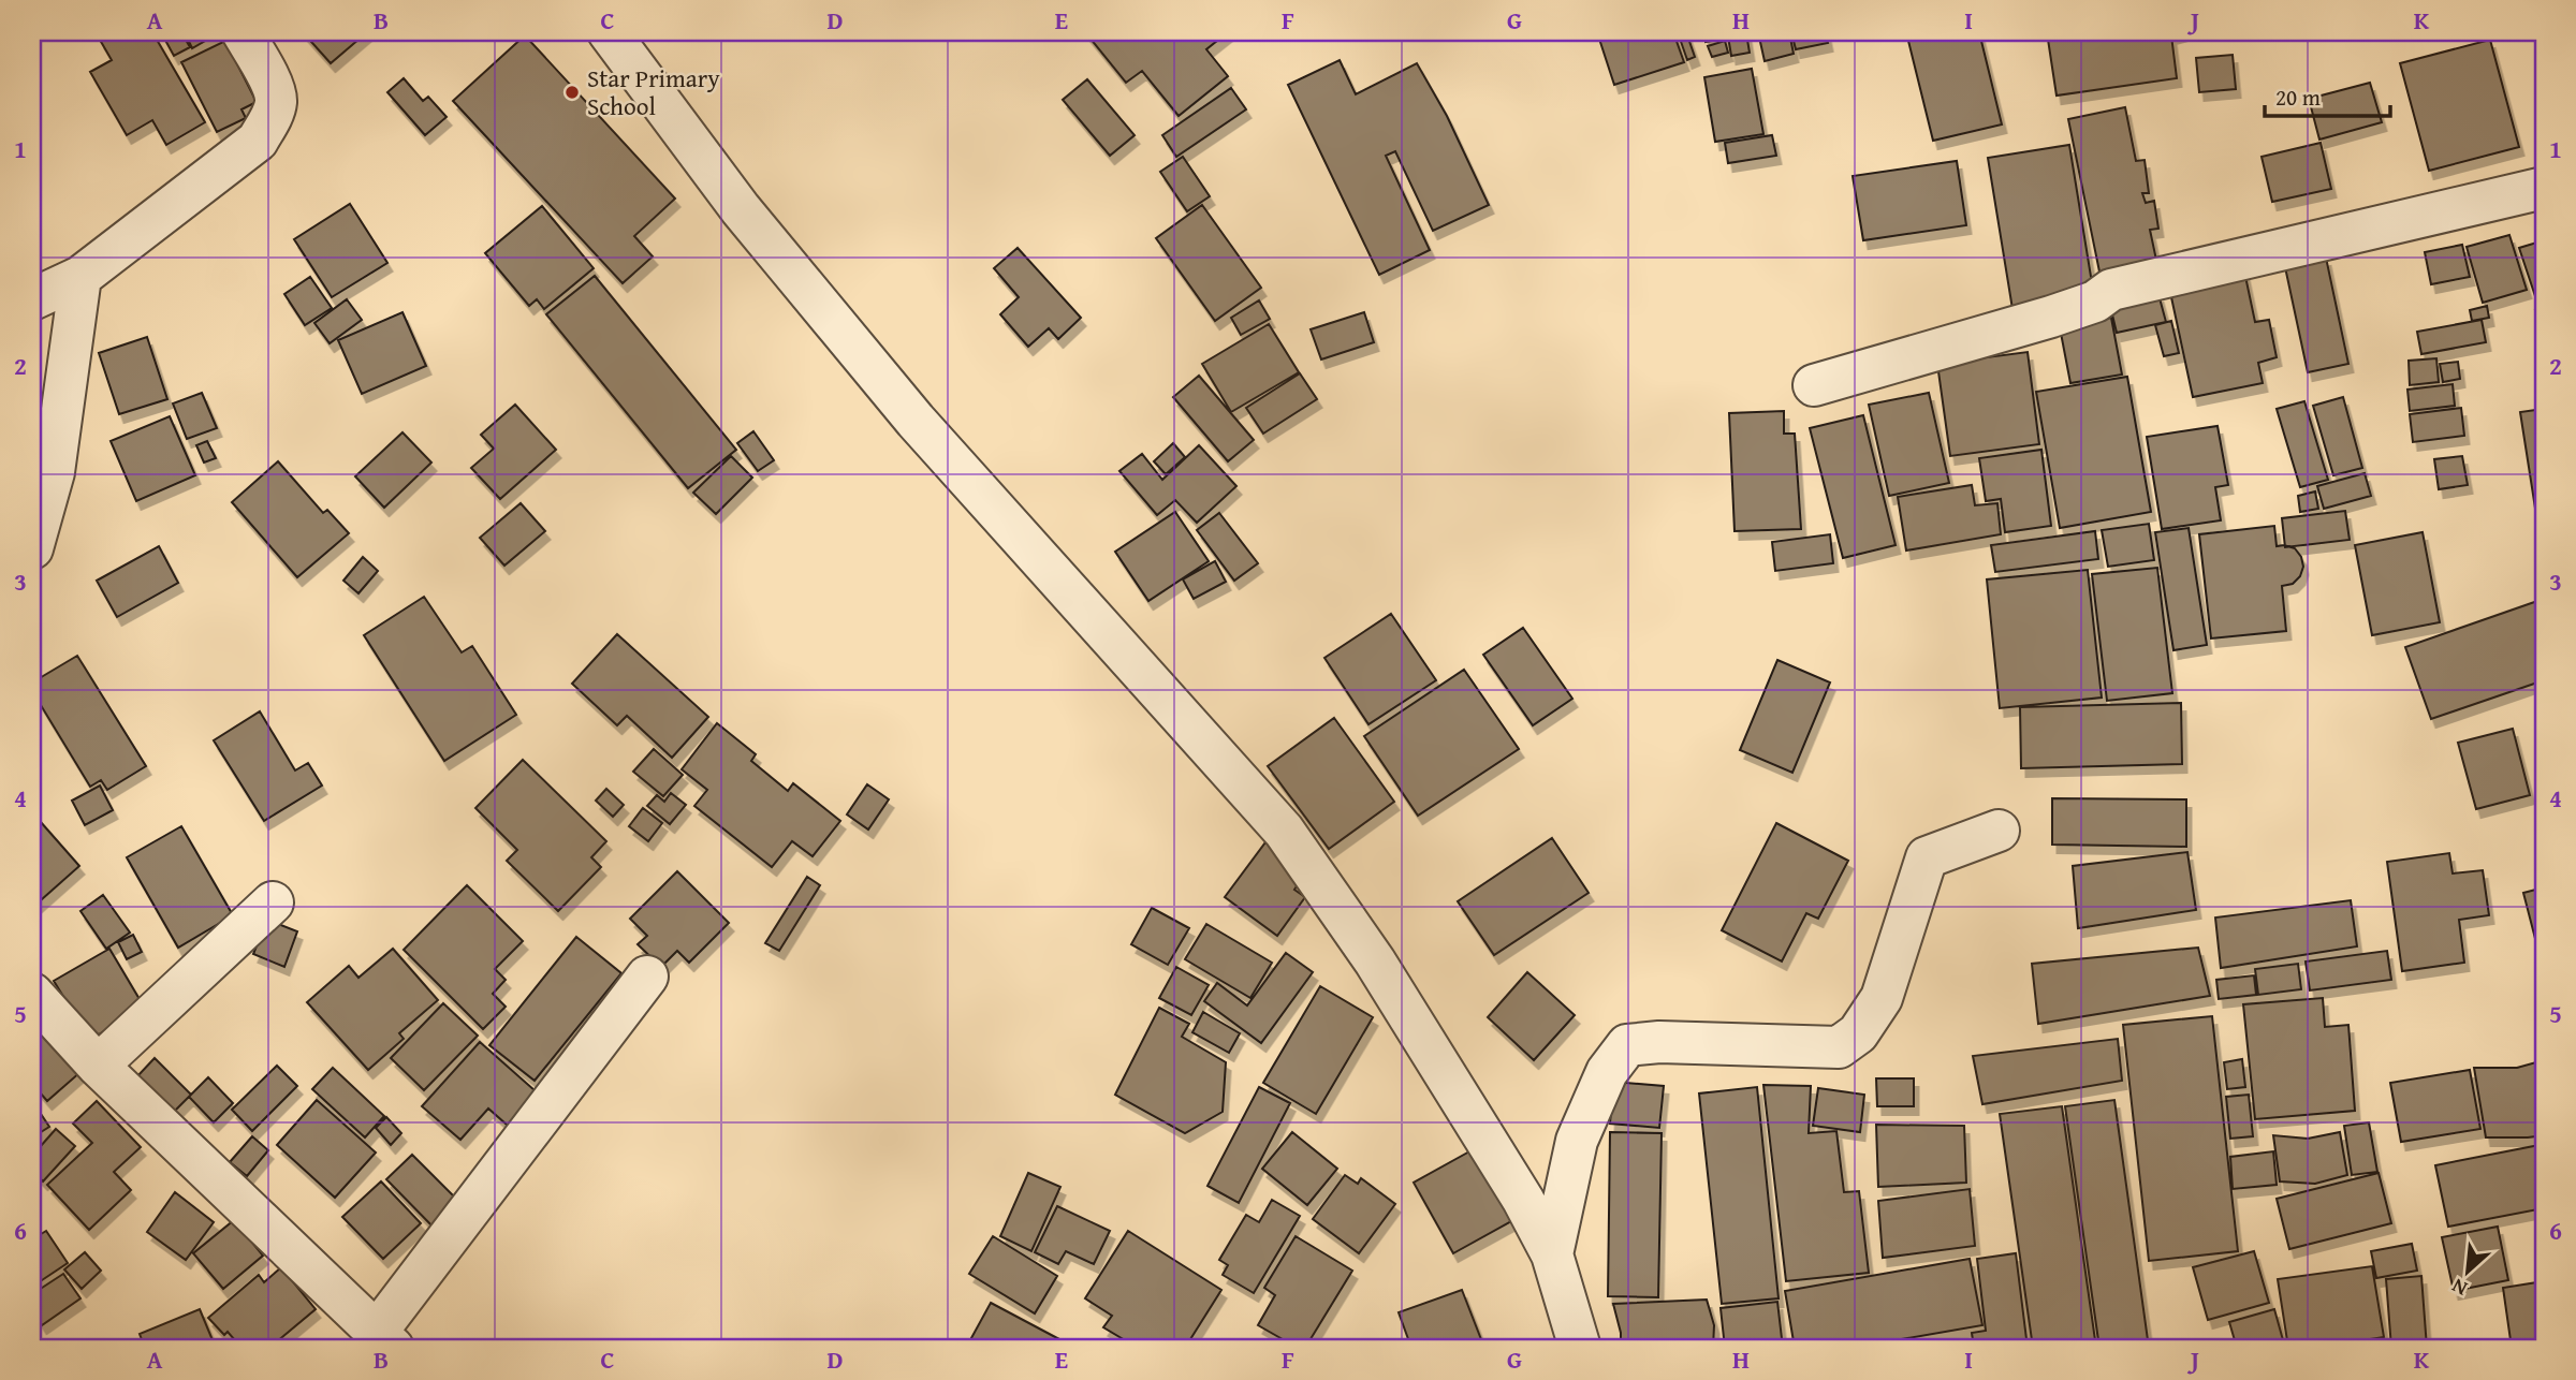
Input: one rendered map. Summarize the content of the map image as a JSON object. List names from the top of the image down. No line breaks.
{"places":["Star Primary School"],"scale_bar":"20 m","north":"bottom left","grid":{"columns":["A","B","C","D","E","F","G","H","I","J","K"],"rows":["1","2","3","4","5","6"]}}
